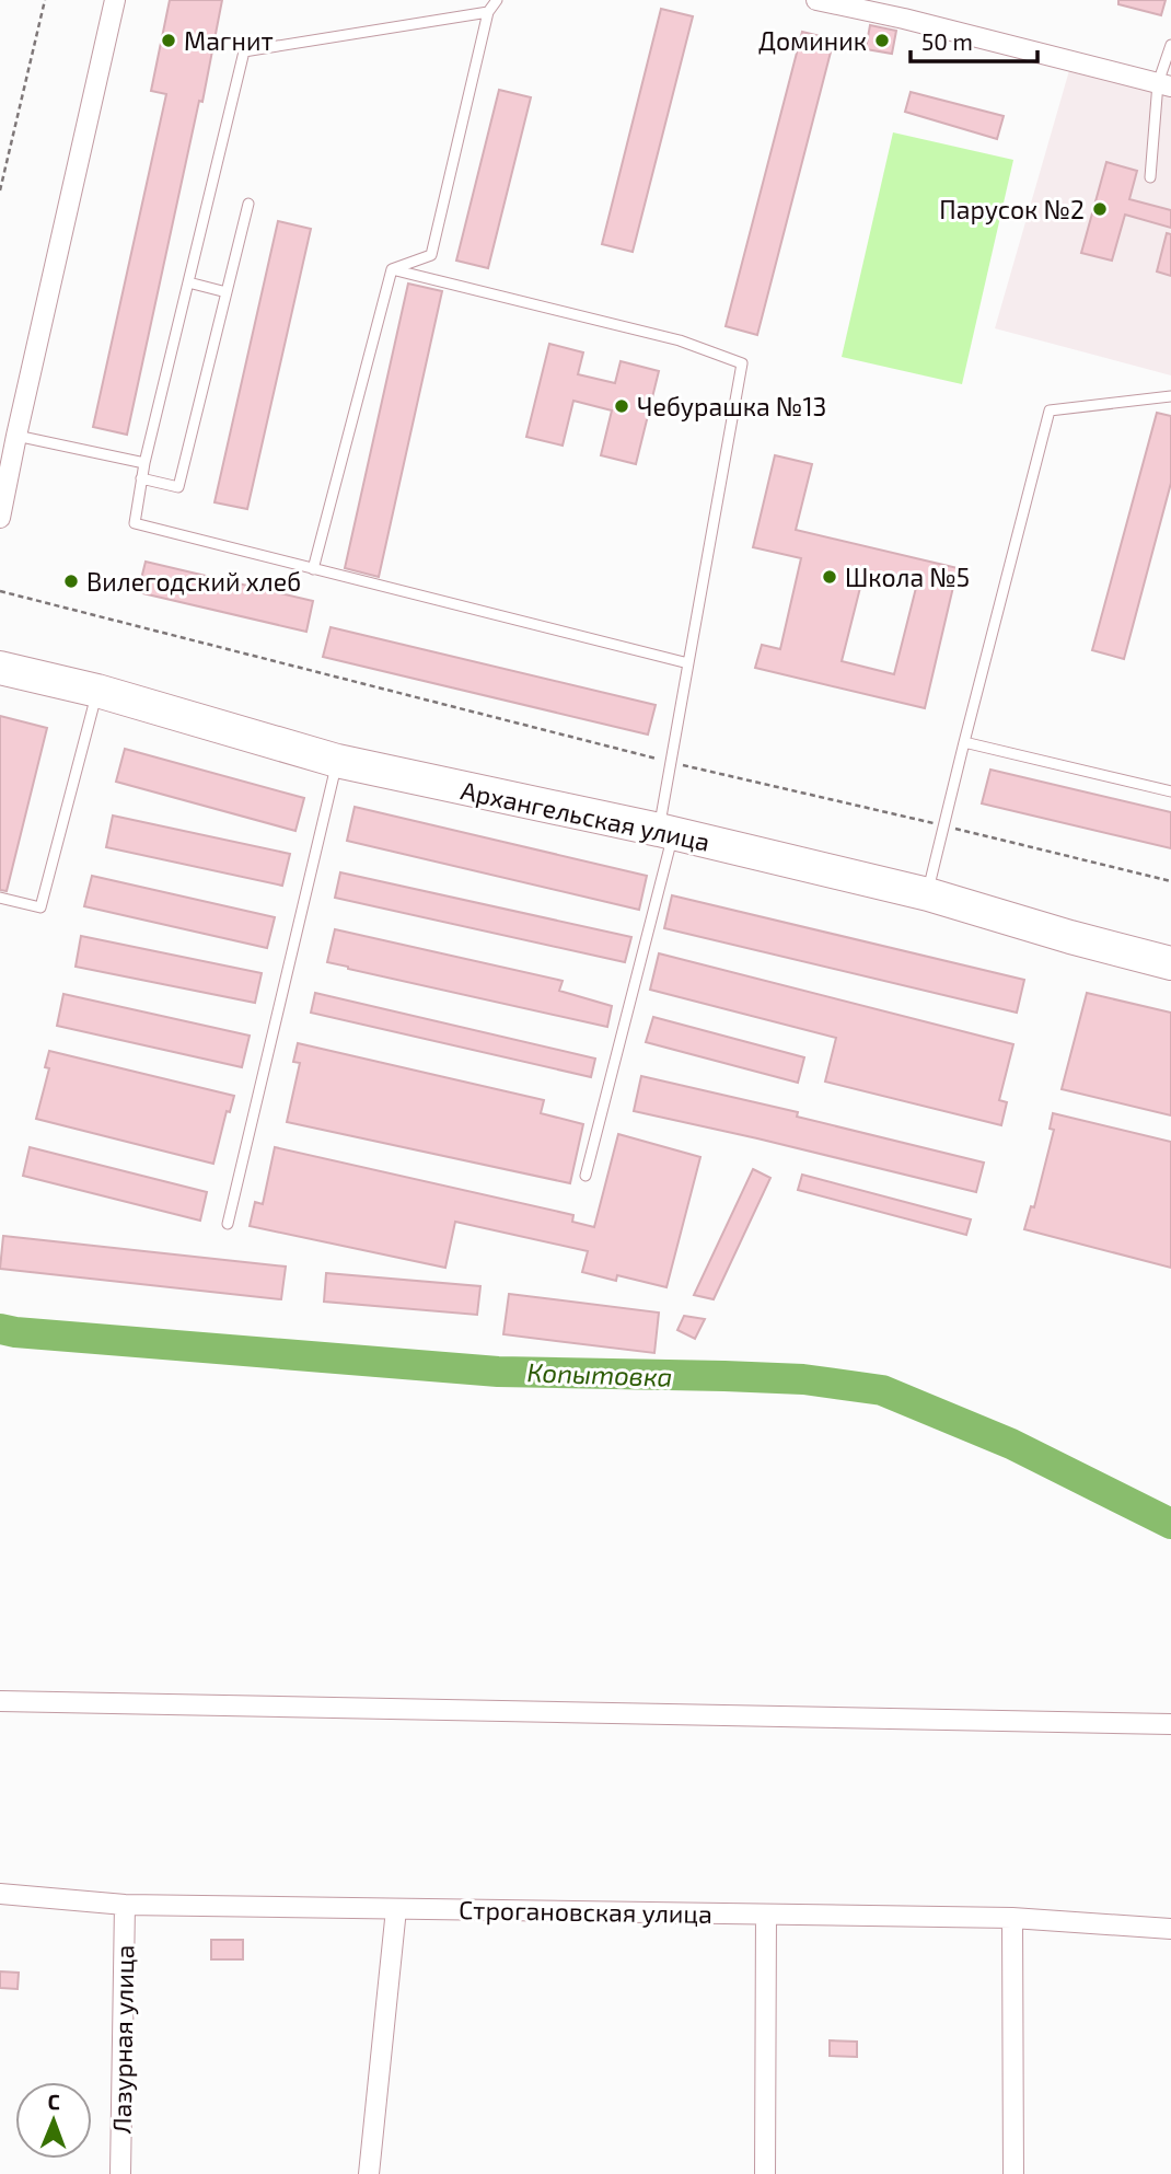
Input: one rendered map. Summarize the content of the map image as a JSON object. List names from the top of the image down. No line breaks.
{"streets":{"main road":["Архангельская улица"],"street":["Строгановская улица","Лазурная улица"]},"crossings":[["Строгановская улица","Лазурная улица"]],"water":["Копытовка"],"places":["Магнит","Доминик","Парусок №2","Чебурашка №13","Школа №5","Вилегодский хлеб"],"scale_bar":"50 m","north":"top"}
